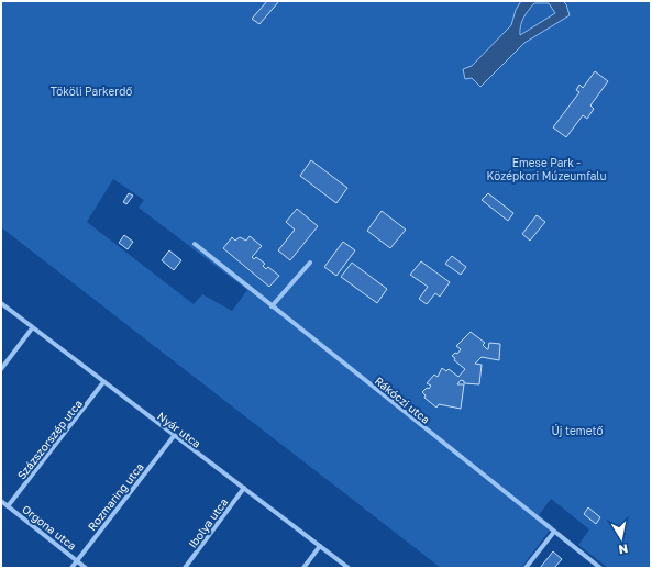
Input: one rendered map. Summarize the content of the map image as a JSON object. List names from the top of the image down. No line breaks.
{"streets":{"street":["Rákóczi utca","Nyár utca","Százszorszép utca","Rozmaring utca","Ibolya utca","Orgona utca"]},"crossings":[["Nyár utca","Százszorszép utca"],["Nyár utca","Rozmaring utca"],["Nyár utca","Ibolya utca"],["Százszorszép utca","Orgona utca"],["Rozmaring utca","Orgona utca"]],"parks":["Tököli Parkerdő","Emese Park - Középkori Múzeumfalu","Új temető"],"north":"bottom"}
